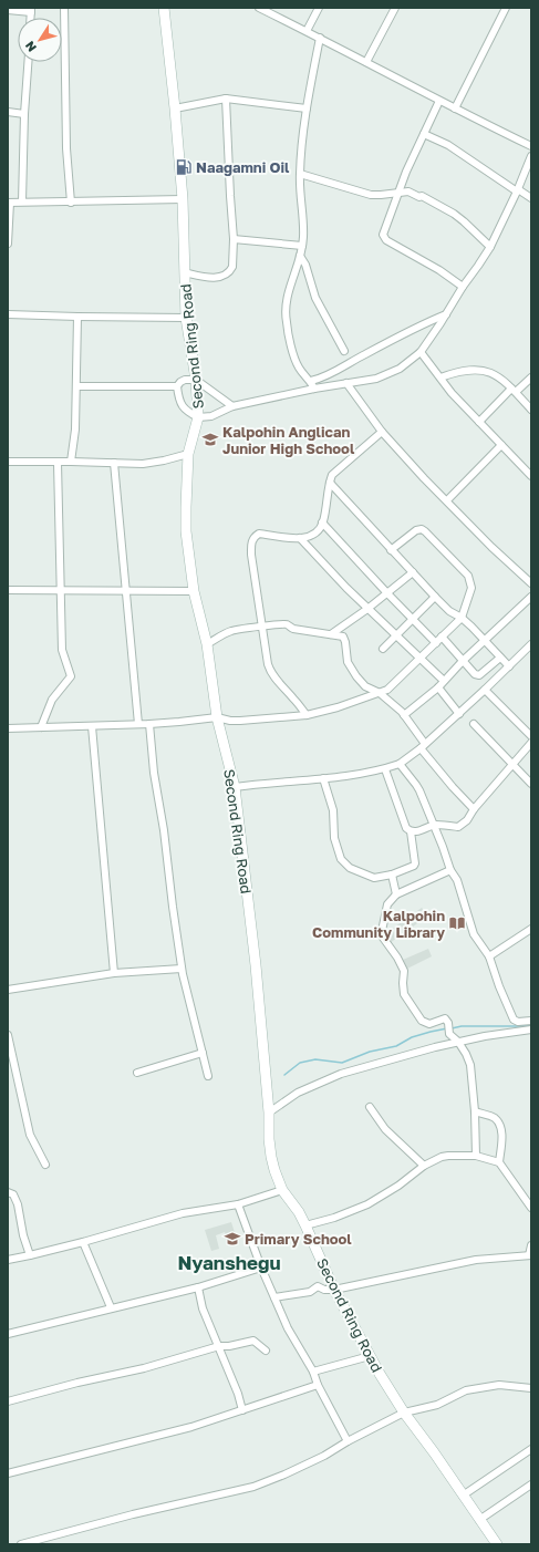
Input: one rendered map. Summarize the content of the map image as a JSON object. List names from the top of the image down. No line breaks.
{"streets":{"street":["Second Ring Road"]},"districts":["Nyanshegu"],"places":{"fuel station":["Naagamni Oil"],"school or university":["Kalpohin Anglican Junior High School","Primary School"],"library":["Kalpohin Community Library"]},"north":"bottom left"}
